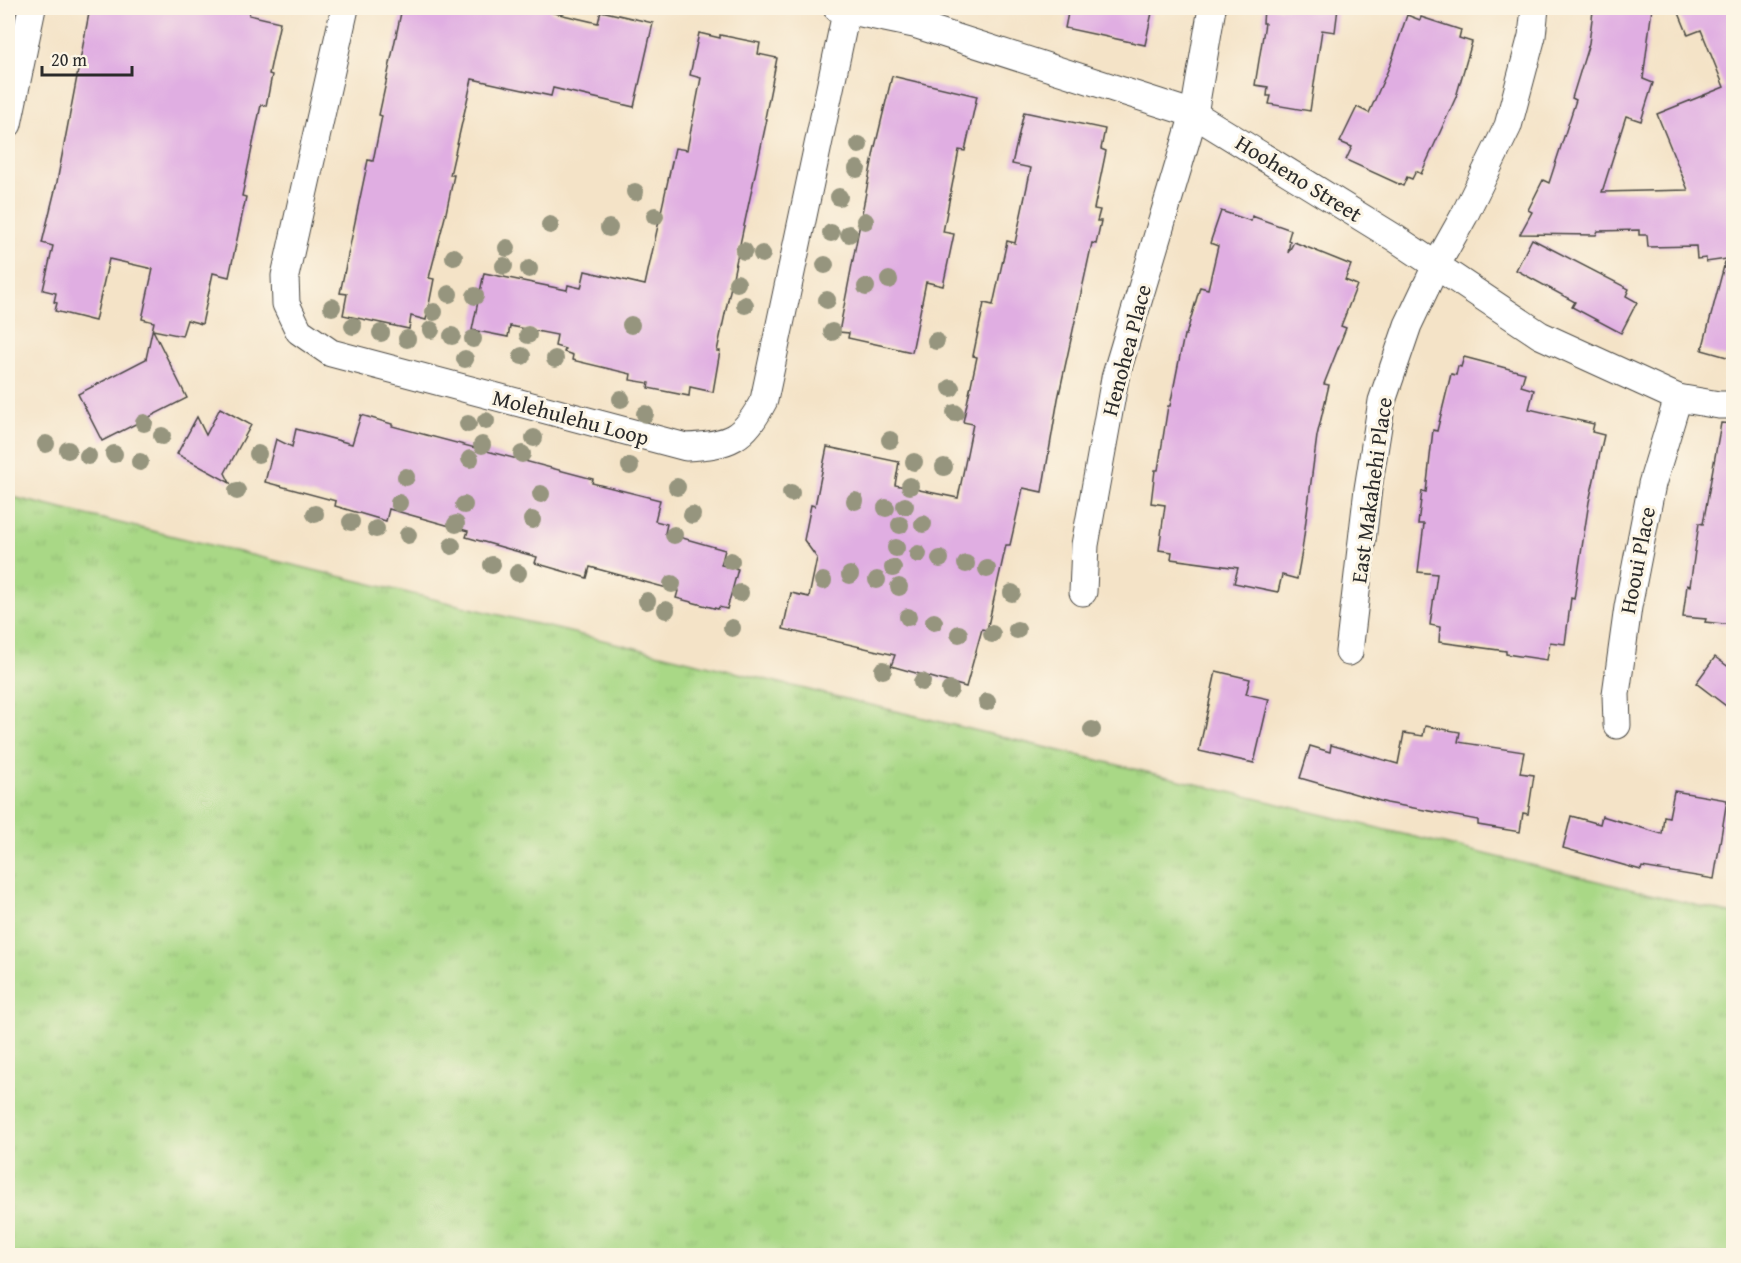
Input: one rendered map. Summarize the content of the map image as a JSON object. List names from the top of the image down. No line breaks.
{"streets":{"street":["Hooheno Street","Henohea Place","Molehulehu Loop","East Makahehi Place","Hooui Place"]},"crossings":[["Hooheno Street","Henohea Place"],["Hooheno Street","Molehulehu Loop"],["Hooheno Street","East Makahehi Place"],["Hooheno Street","Hooui Place"]],"scale_bar":"20 m"}
